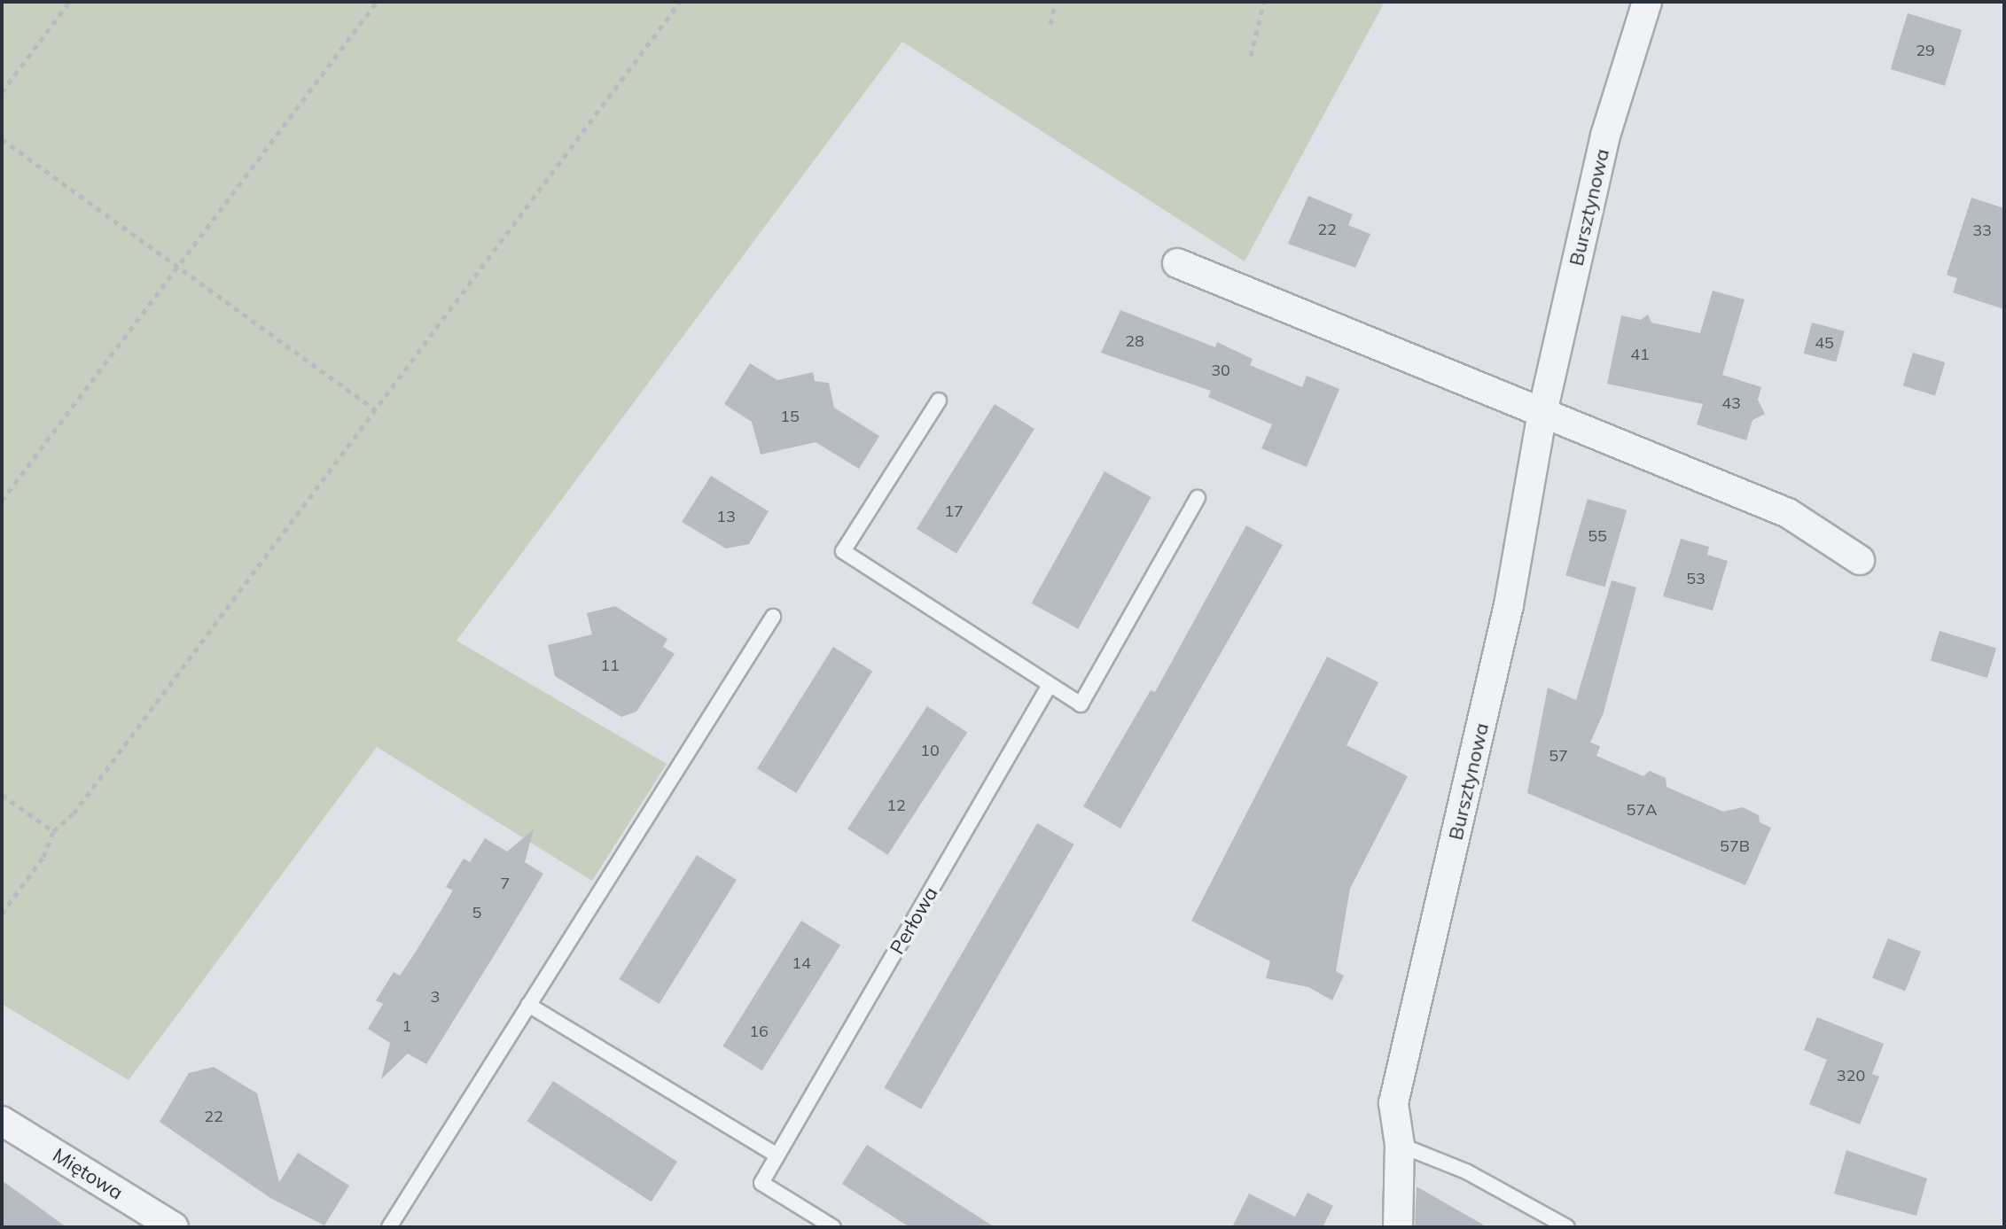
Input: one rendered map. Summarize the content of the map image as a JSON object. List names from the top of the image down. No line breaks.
{"streets":{"street":["Bursztynowa","Miętowa"],"lane":["Perłowa"]},"house_numbers":["29","22","33","28","45","41","30","43","15","17","13","55","53","11","10","57","12","57A","57B","7","5","14","3","1","16","320","22"]}
